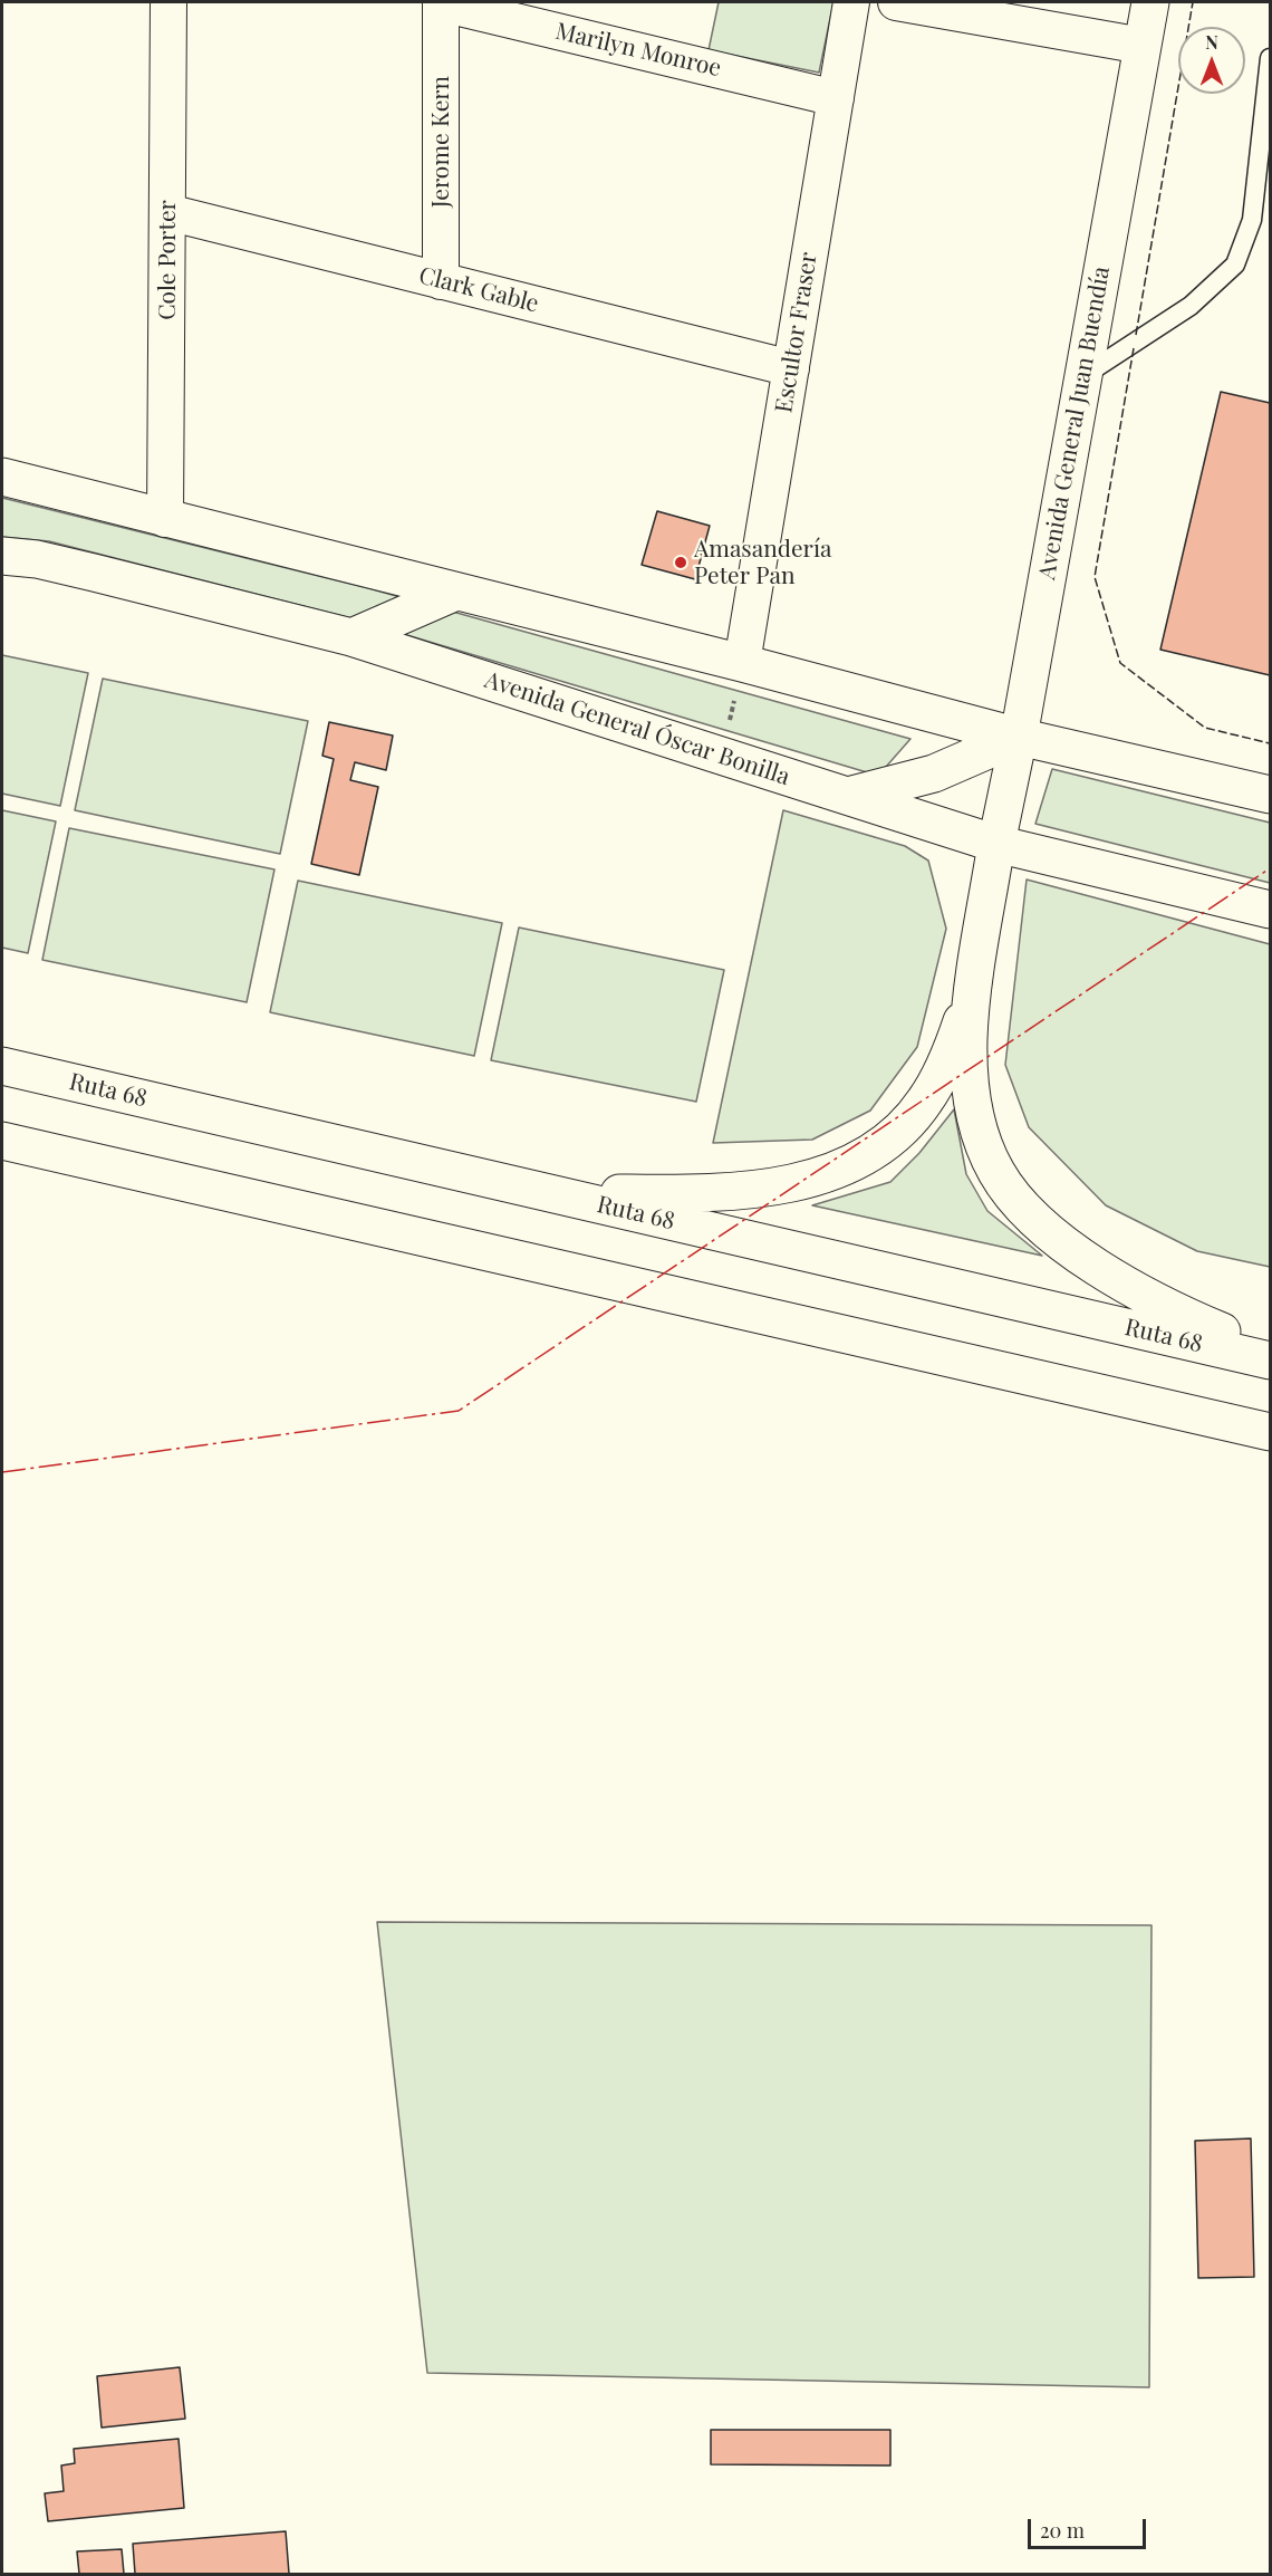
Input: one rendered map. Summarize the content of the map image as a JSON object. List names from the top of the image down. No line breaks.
{"streets":{"main road":["Avenida General Juan Buendía","Avenida General Óscar Bonilla","Ruta 68"],"street":["Marilyn Monroe","Jerome Kern","Cole Porter","Clark Gable","Escultor Fraser"]},"crossings":[["Marilyn Monroe","Jerome Kern"],["Marilyn Monroe","Escultor Fraser"],["Jerome Kern","Clark Gable"],["Cole Porter","Clark Gable"],["Clark Gable","Escultor Fraser"],["Avenida General Juan Buendía","Avenida General Óscar Bonilla"]],"places":["Amasandería Peter Pan"],"scale_bar":"20 m","north":"top"}
